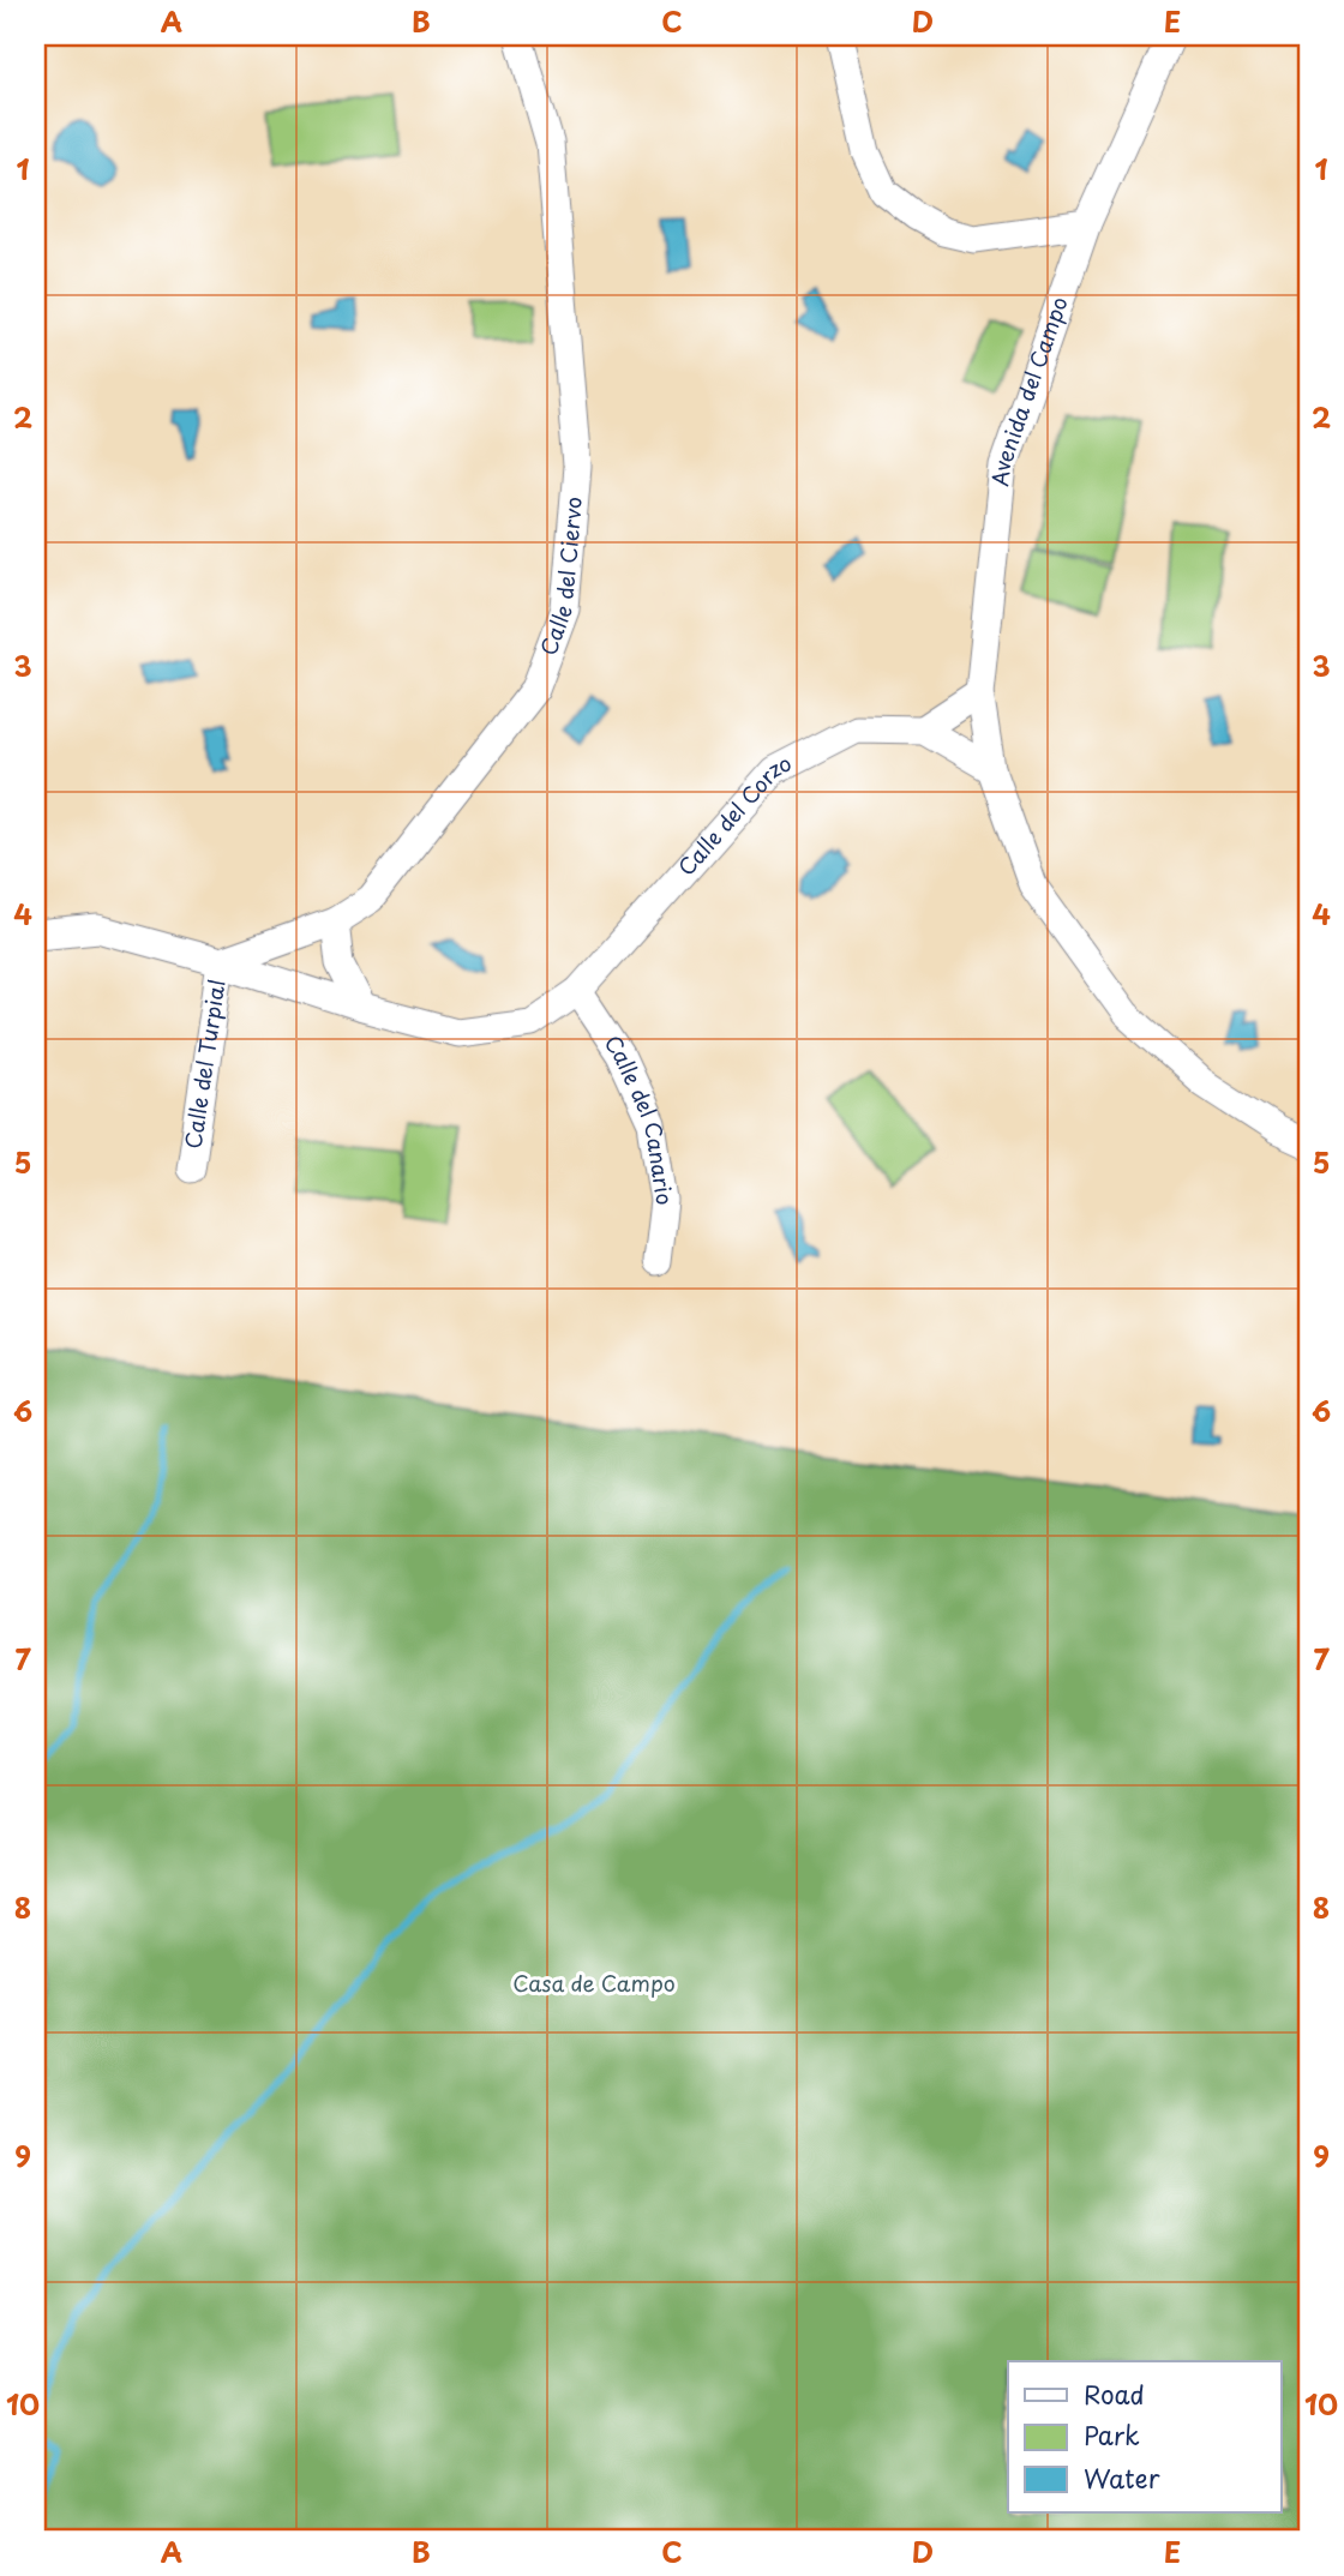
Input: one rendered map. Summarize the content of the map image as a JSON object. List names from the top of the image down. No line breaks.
{"streets":{"street":["Avenida del Campo","Calle del Ciervo","Calle del Corzo","Calle del Turpial","Calle del Canario"]},"crossings":[["Avenida del Campo","Calle del Corzo"],["Calle del Ciervo","Calle del Corzo"],["Calle del Ciervo","Calle del Turpial"],["Calle del Corzo","Calle del Turpial"],["Calle del Corzo","Calle del Canario"]],"parks":["Casa de Campo"],"legend":["Road","Park","Water"],"grid":{"columns":["A","B","C","D","E"],"rows":["1","2","3","4","5","6","7","8","9","10"]}}
